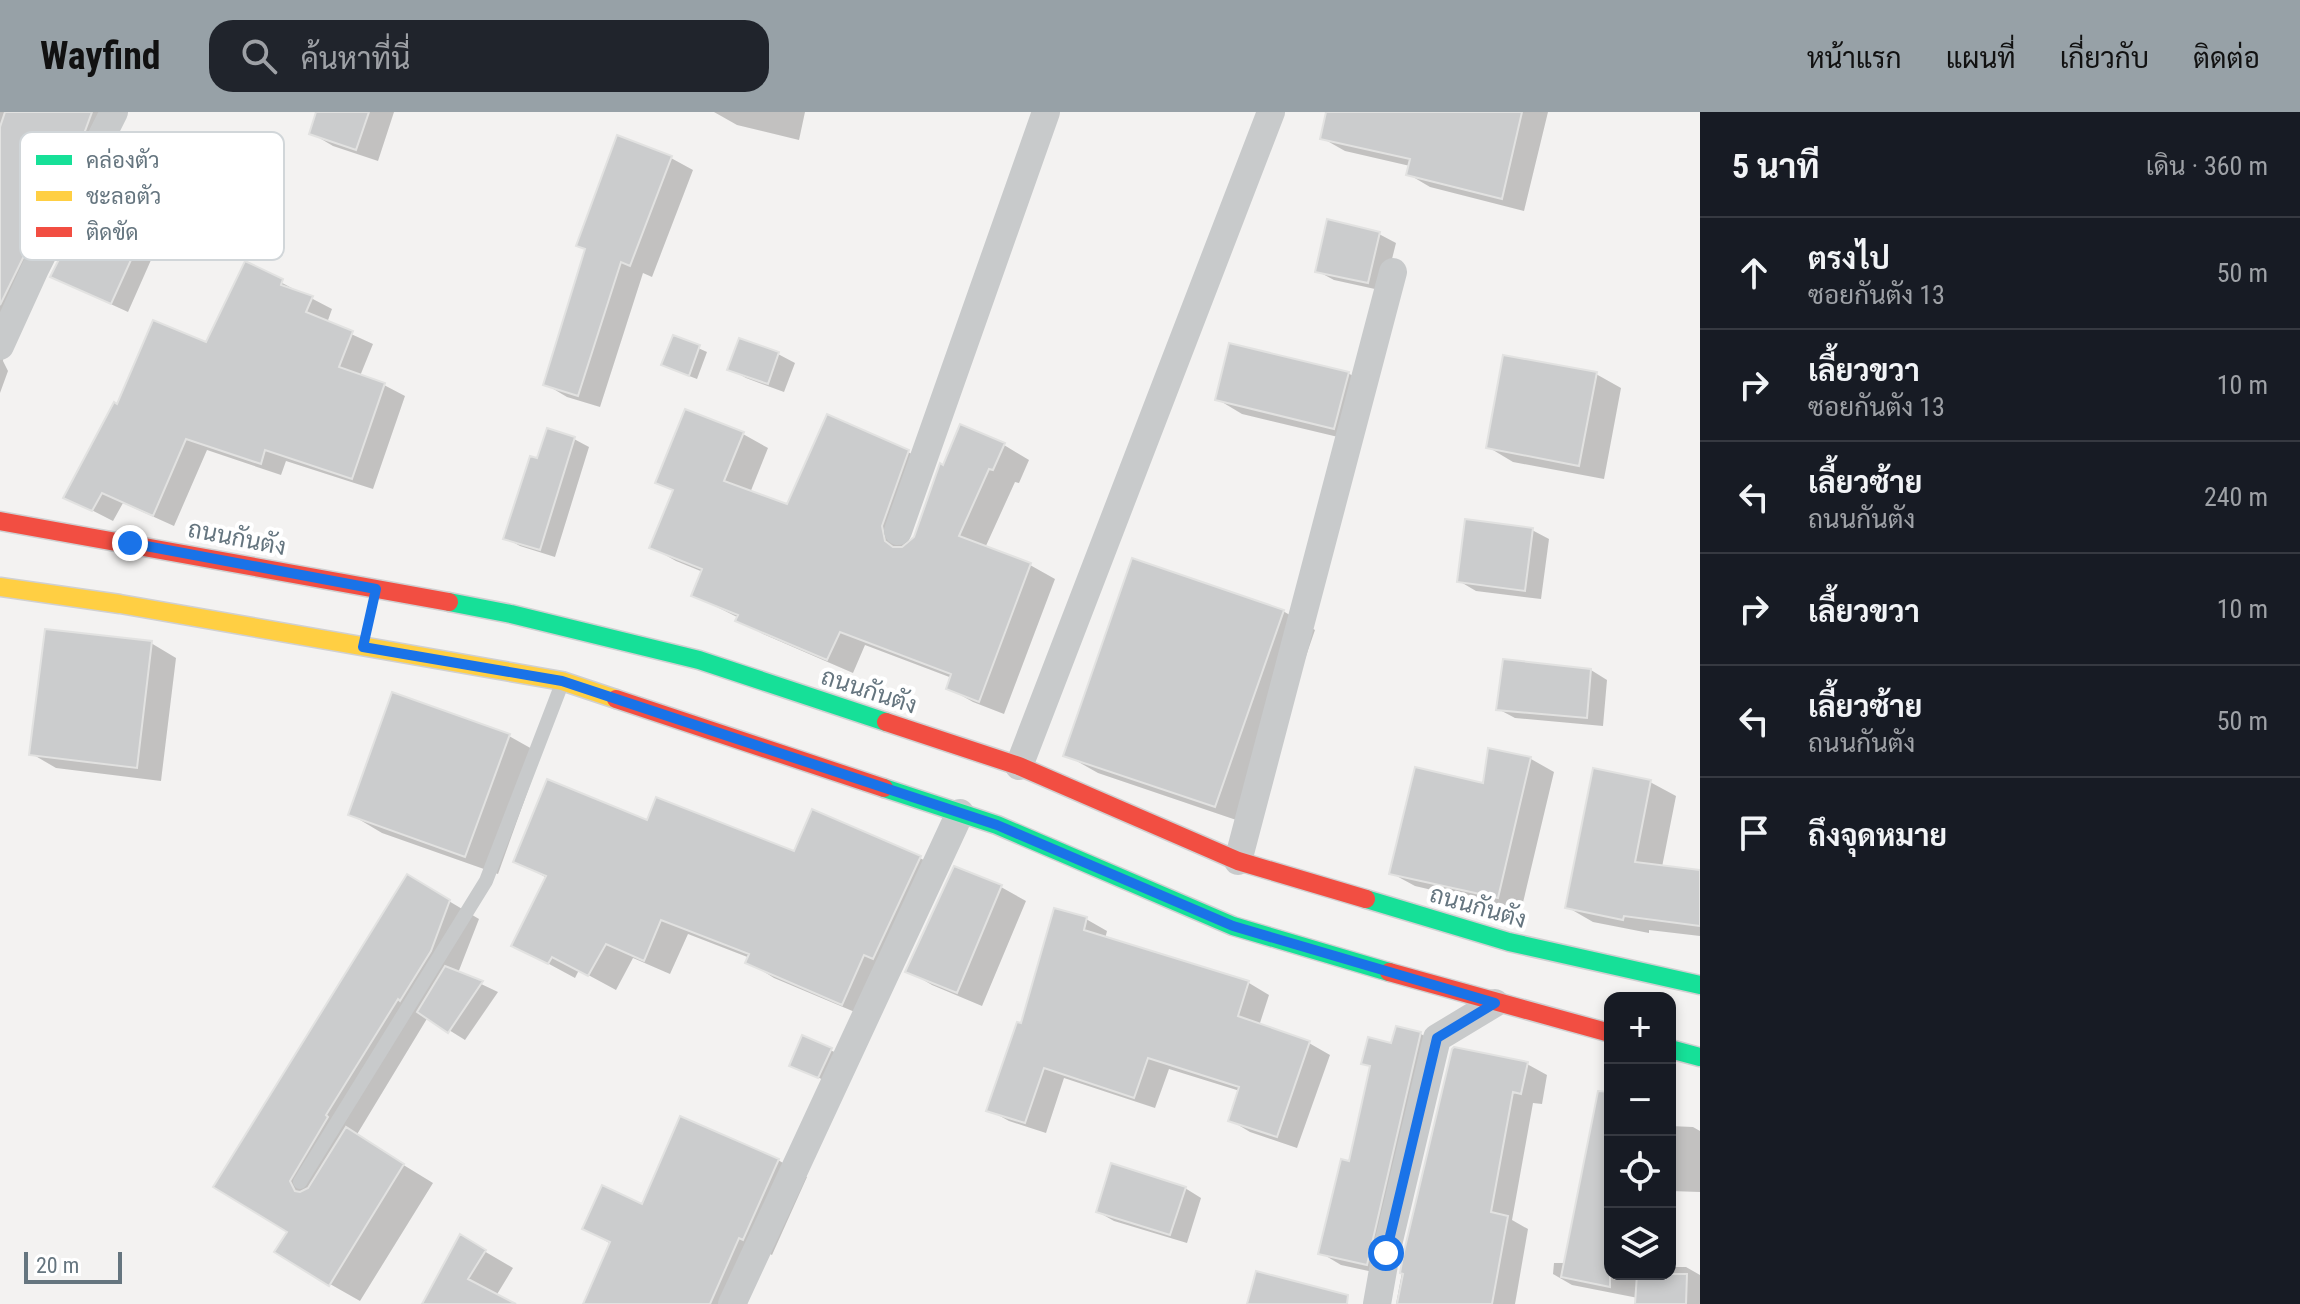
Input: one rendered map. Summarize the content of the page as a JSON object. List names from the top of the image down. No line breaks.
{"streets":{"main road":["ถนนกันตัง"]},"legend":["คล่องตัว","ชะลอตัว","ติดขัด"],"scale_bar":"20 m","page":{"header":"Wayfind","search":"ค้นหาที่นี่","nav":["หน้าแรก","แผนที่","เกี่ยวกับ","ติดต่อ"],"heading":["5 นาที","เดิน · 360 m"],"list":[["ตรงไป","ซอยกันตัง 13","50 m"],["เลี้ยวขวา","ซอยกันตัง 13","10 m"],["เลี้ยวซ้าย","ถนนกันตัง","240 m"],["เลี้ยวขวา","10 m"],["เลี้ยวซ้าย","ถนนกันตัง","50 m"],"ถึงจุดหมาย"],"map_buttons":["+","−"],"scale":"20 m"}}
